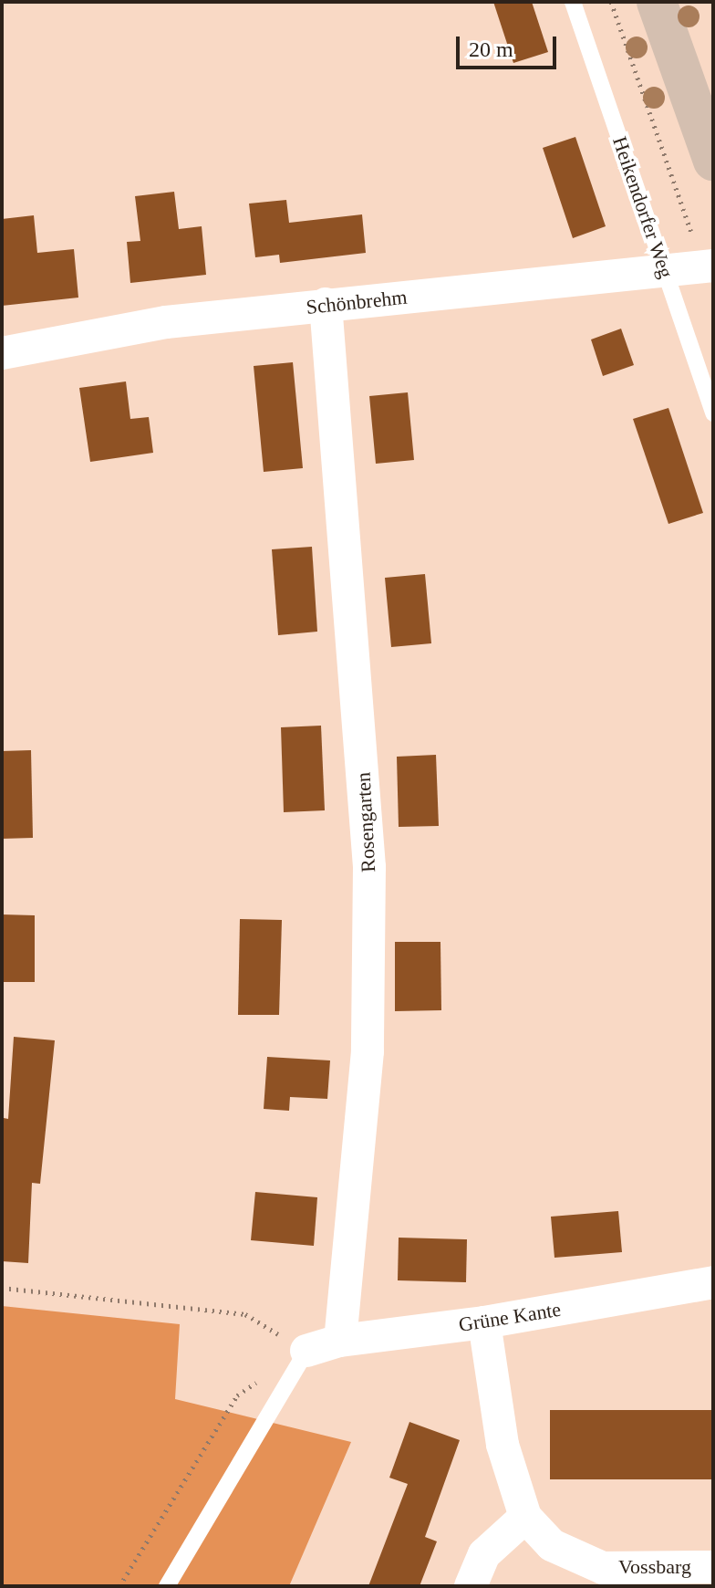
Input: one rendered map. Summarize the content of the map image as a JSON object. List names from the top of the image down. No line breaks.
{"streets":{"street":["Schönbrehm","Rosengarten","Grüne Kante","Vossbarg"],"lane":["Heikendorfer Weg"]},"crossings":[["Heikendorfer Weg","Schönbrehm"],["Schönbrehm","Rosengarten"],["Rosengarten","Grüne Kante"],["Grüne Kante","Vossbarg"]],"scale_bar":"20 m"}
